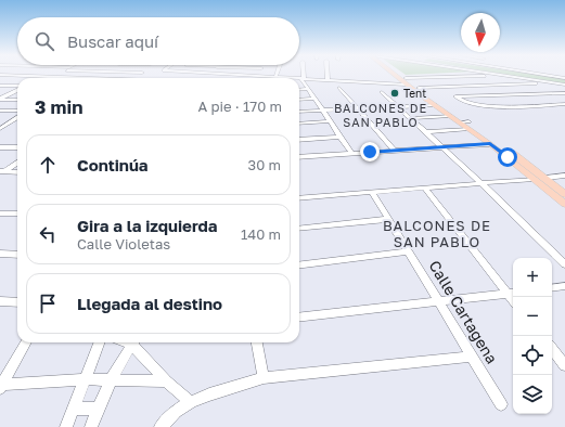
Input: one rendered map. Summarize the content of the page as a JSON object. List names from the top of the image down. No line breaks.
{"streets":{"street":["Calle Cartagena"]},"districts":["BALCONES DE SAN PABLO","BALCONES DE SAN PABLO"],"places":["Tent"],"north":"bottom","page":{"search":"Buscar aquí","heading":["3 min","A pie · 170 m"],"list":[["Continúa","30 m"],["Gira a la izquierda","Calle Violetas","140 m"],"Llegada al destino"],"map_buttons":["+","−"]}}
